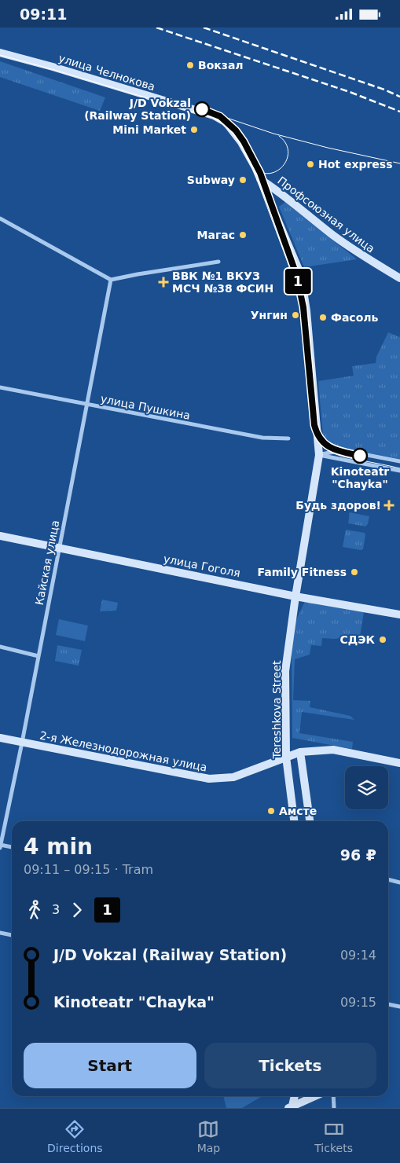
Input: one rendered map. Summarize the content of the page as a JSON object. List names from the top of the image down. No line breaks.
{"streets":{"street":["улица Челнокова","Профсоюзная улица","улица Пушкина","Кайская улица","улица Гоголя","Tereshkova Street","2-я Железнодорожная улица"]},"crossings":[["улица Челнокова","Tereshkova Street"],["Профсоюзная улица","Tereshkova Street"],["улица Пушкина","Кайская улица"],["Кайская улица","улица Гоголя"],["Кайская улица","2-я Железнодорожная улица"],["улица Гоголя","Tereshkova Street"],["Tereshkova Street","2-я Железнодорожная улица"]],"places":{"other":["Вокзал","J/D Vokzal (Railway Station)","Mini Market","Hot express","Subway","Магас","Унгин","Фасоль","Kinoteatr \"Chayka\"","Family Fitness","СДЭК","Амсте"],"health":["ВВК №1 ВКУЗ МСЧ №38 ФСИН","Будь здоров!"]},"lines":["tram line 1"],"page":{"status":"09:11","on_map":"1","heading":["4 min","09:11 – 09:15 · Tram","96 ₽"],"legs":["3","1"],"list":[{"name":"J/D Vokzal (Railway Station)","value":"09:14"},{"name":"Kinoteatr \"Chayka\"","value":"09:15"}],"buttons":["Start","Tickets"],"tabs":["Directions","Map","Tickets"]}}
